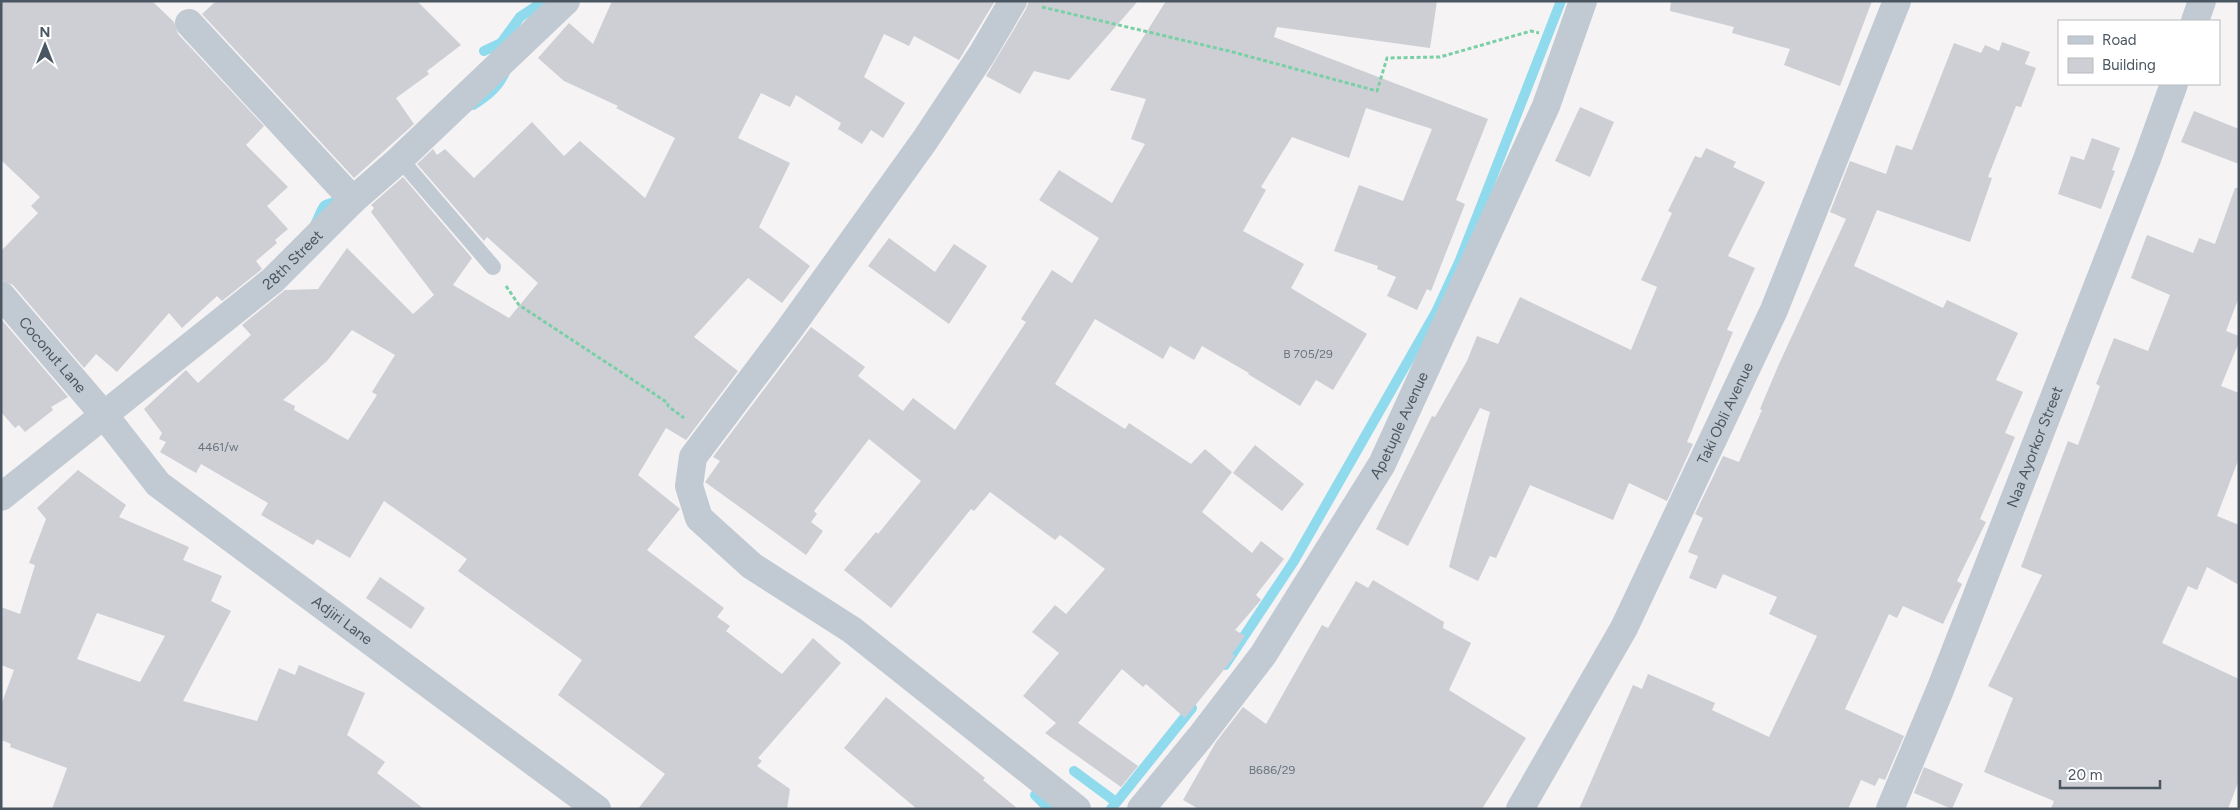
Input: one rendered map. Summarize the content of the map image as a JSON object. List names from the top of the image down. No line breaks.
{"streets":{"street":["28th Street","Coconut Lane","Taki Obli Avenue","Apetuple Avenue","Naa Ayorkor Street","Adjiri Lane"]},"crossings":[["28th Street","Coconut Lane"],["28th Street","Adjiri Lane"],["Coconut Lane","Adjiri Lane"]],"house_numbers":["B 705/29","4461/w","B686/29"],"legend":["Road","Building"],"scale_bar":"20 m","north":"top"}
